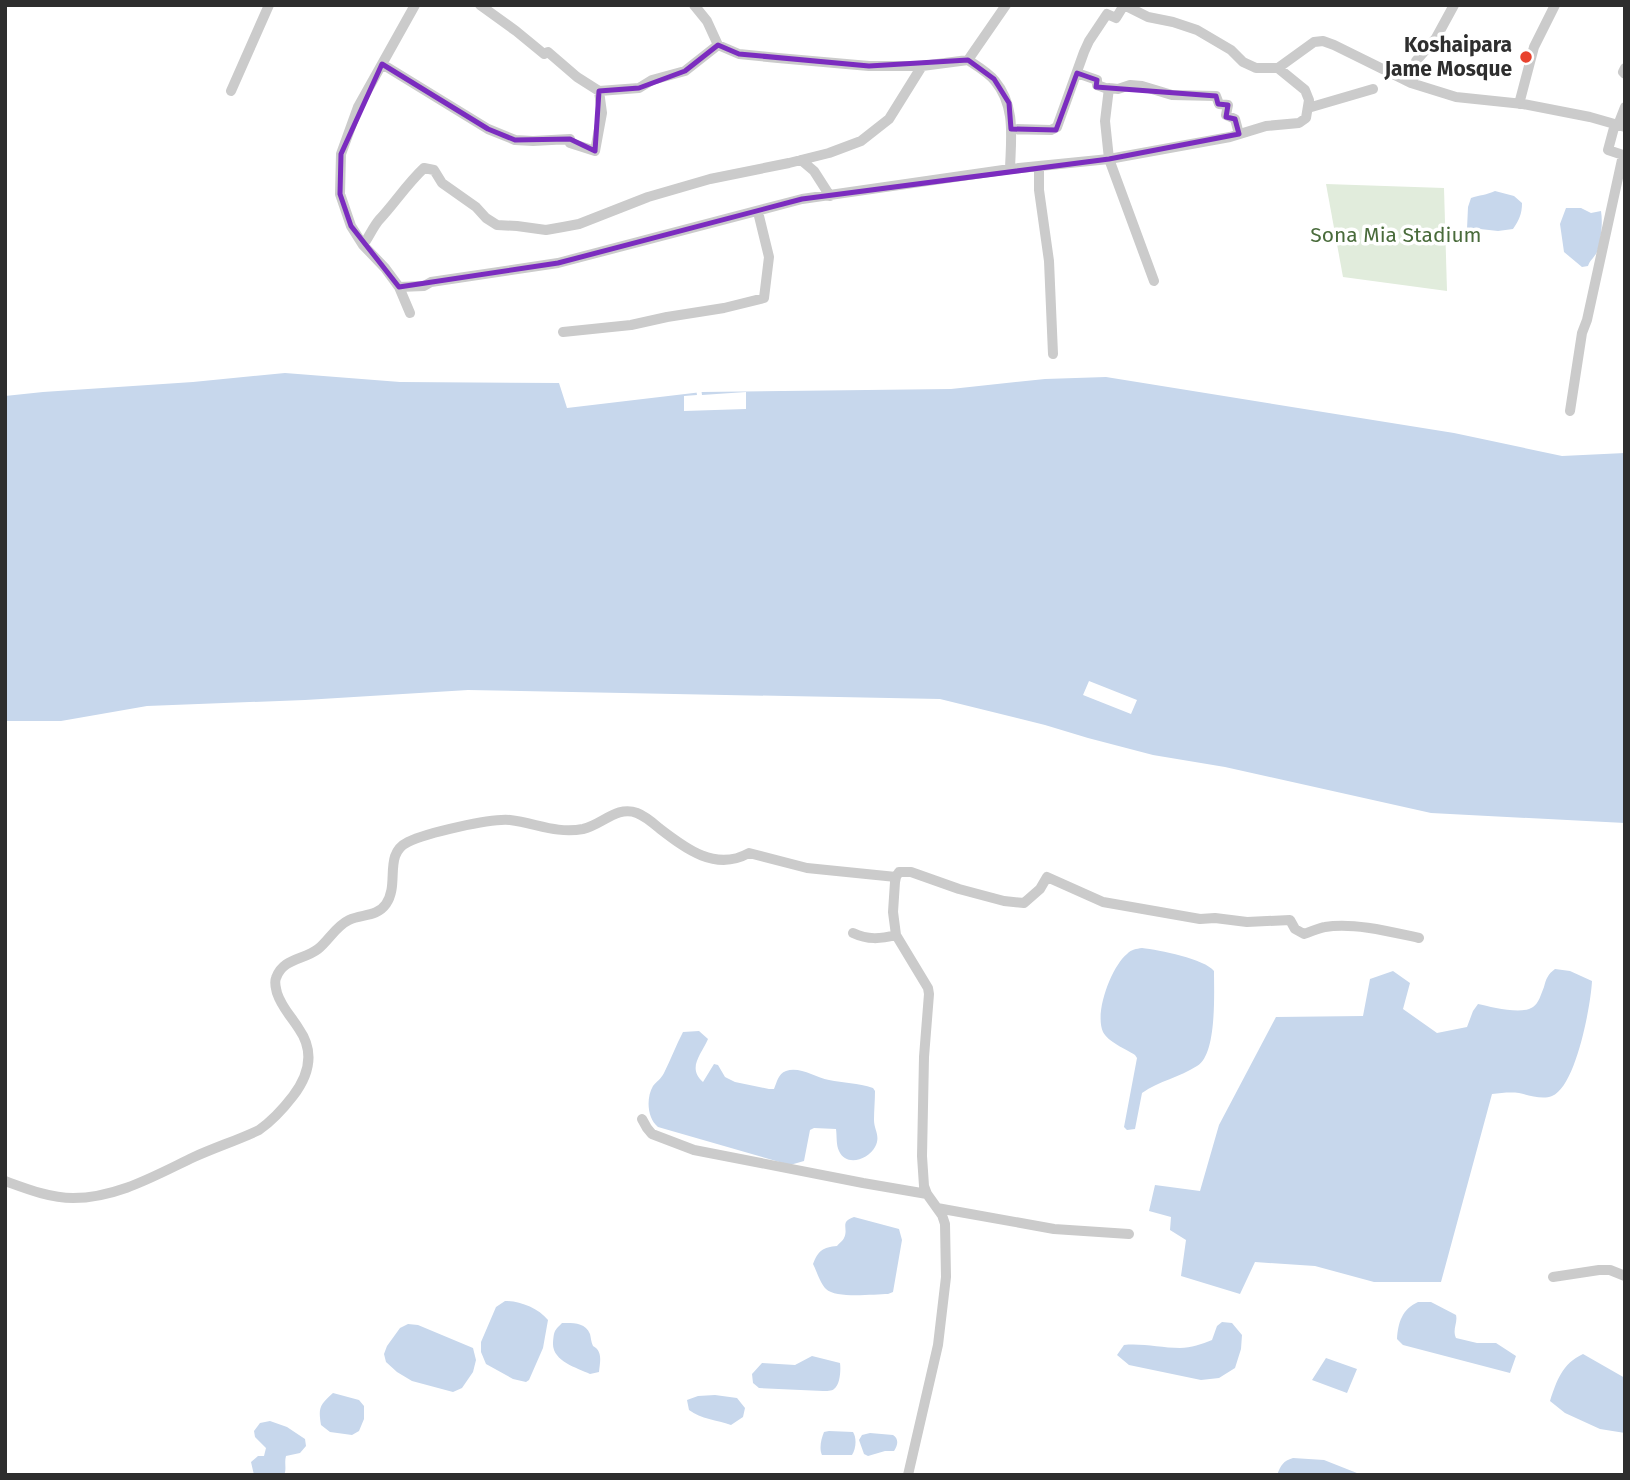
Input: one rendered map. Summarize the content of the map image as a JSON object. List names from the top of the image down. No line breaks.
{"parks":["Sona Mia Stadium"],"places":["Koshaipara Jame Mosque"]}
